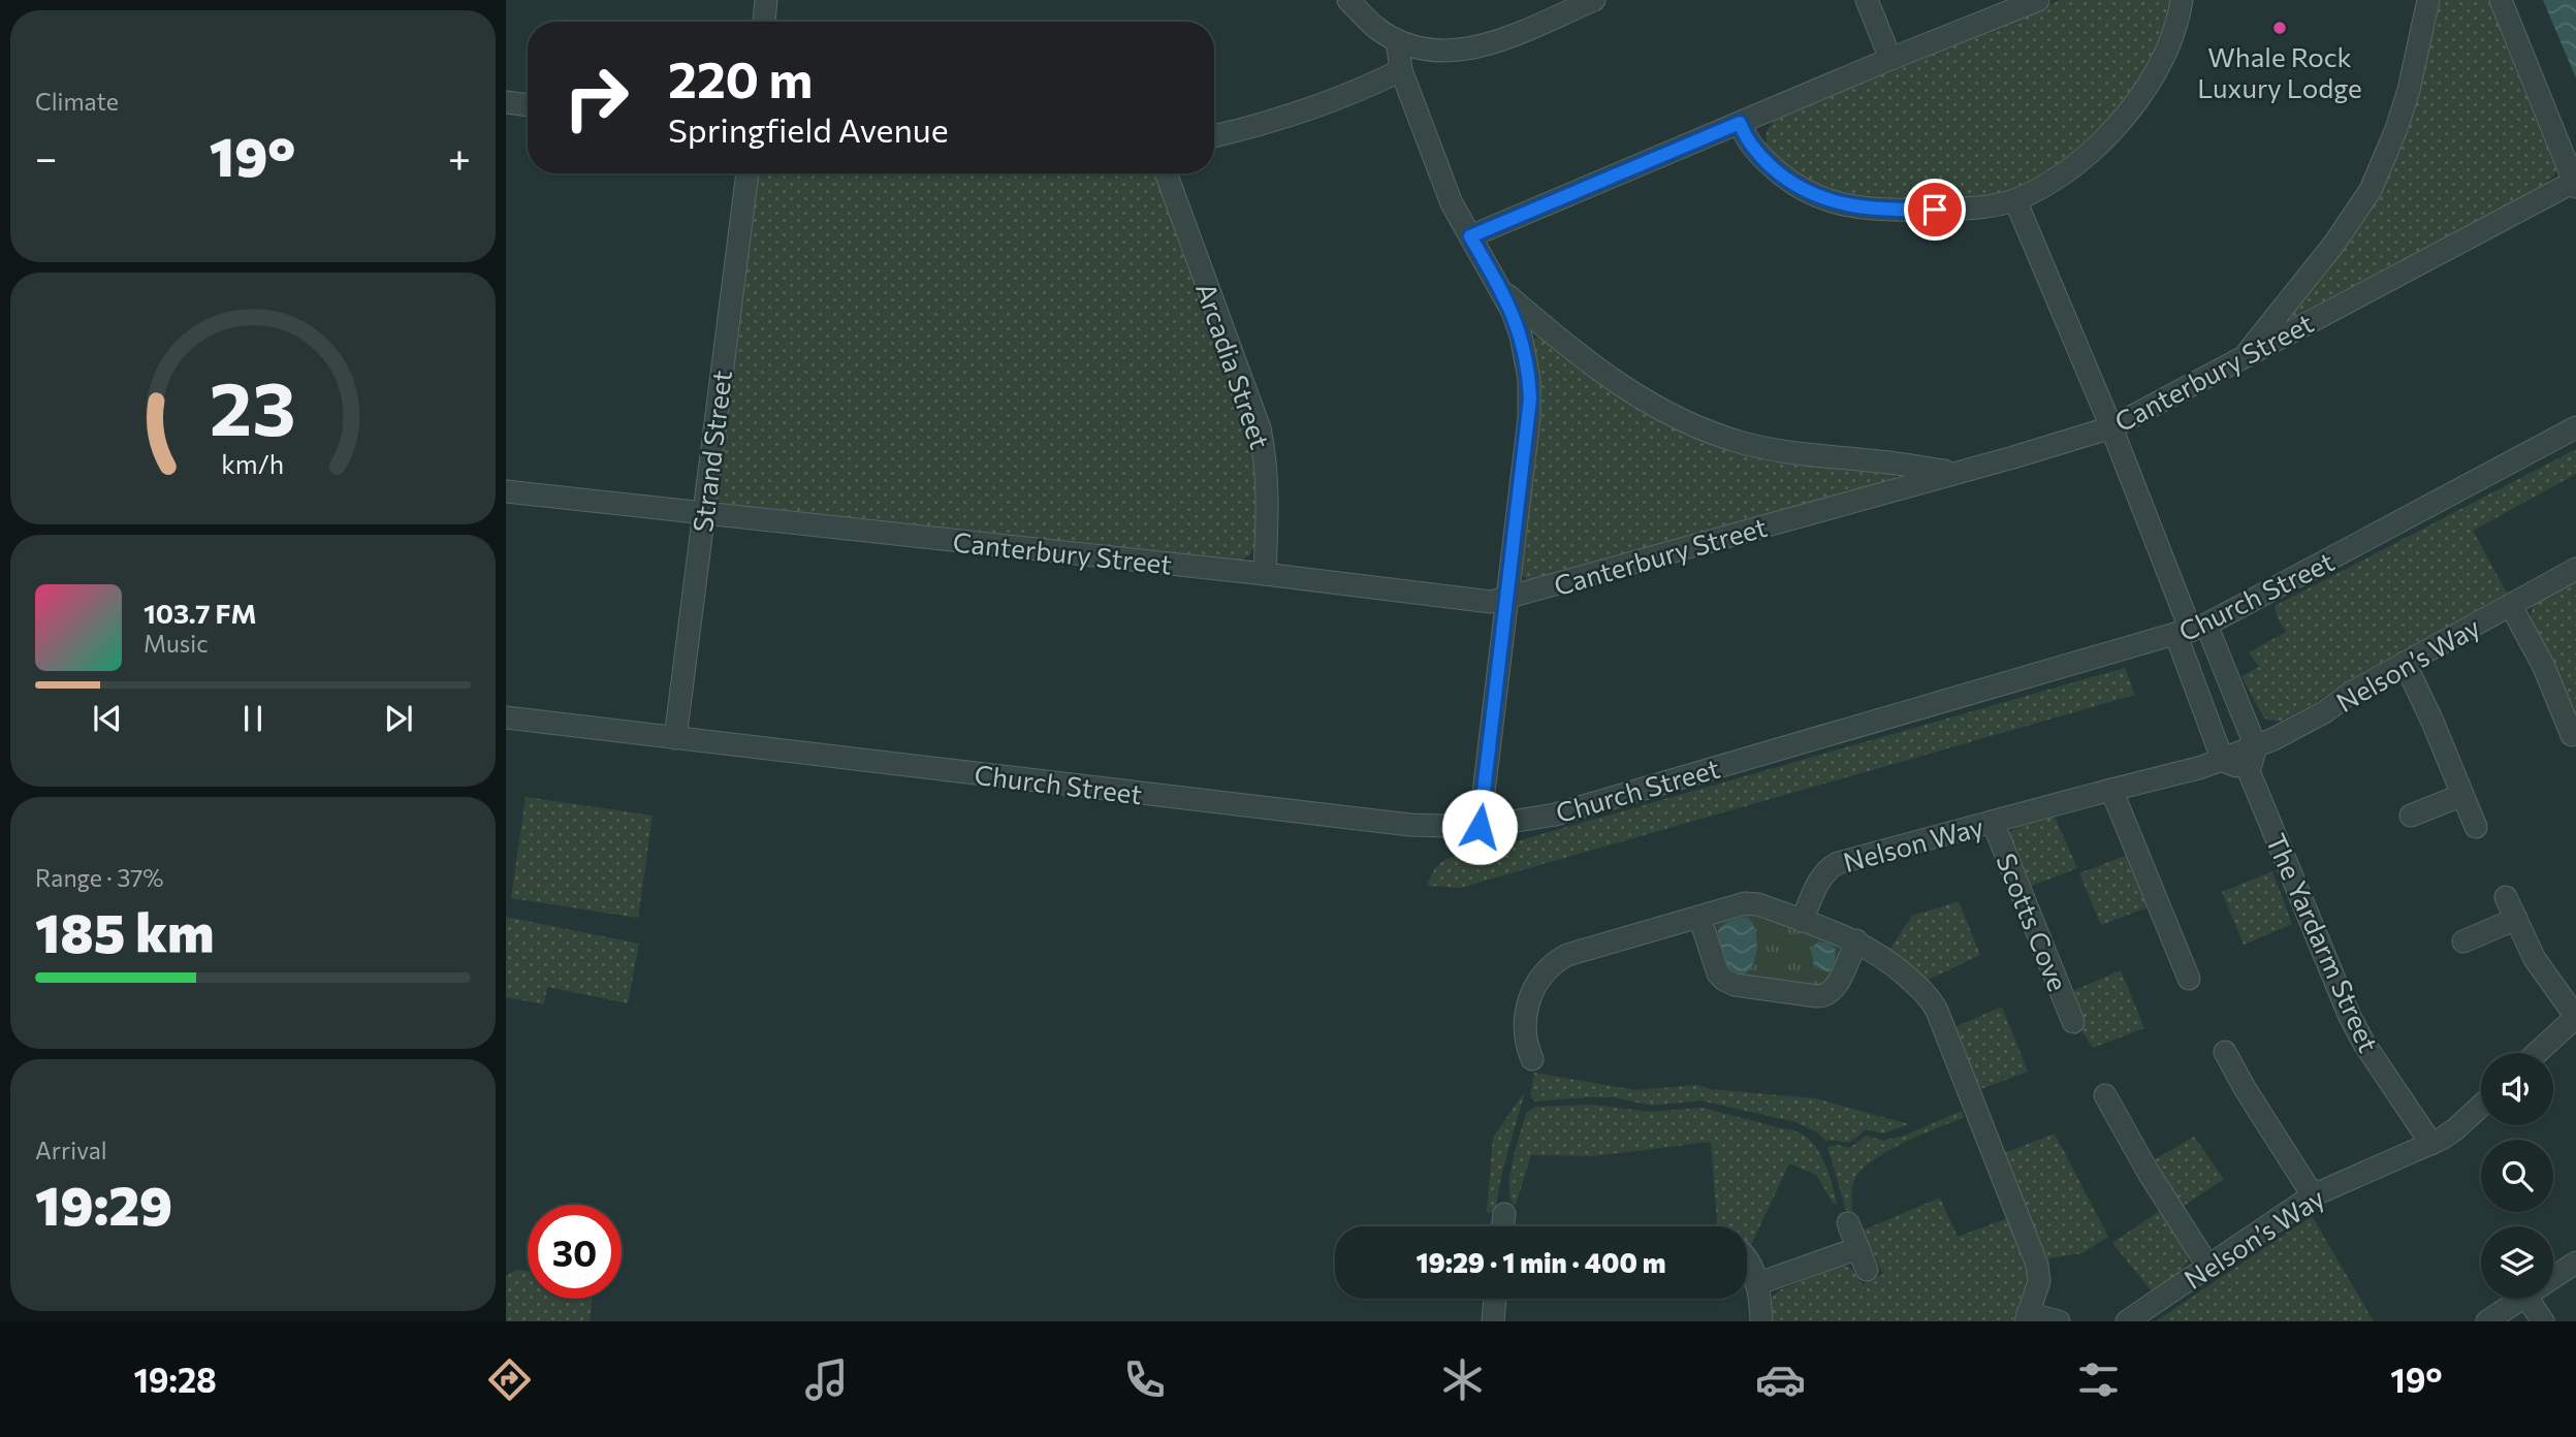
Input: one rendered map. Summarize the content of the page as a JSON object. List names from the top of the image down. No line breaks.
{"streets":{"street":["Arcadia Street","Canterbury Street","Strand Street","Church Street","Nelson’s Way","Nelson Way","Scotts Cove","The Yardarm Street"]},"crossings":[["Arcadia Street","Canterbury Street"],["Canterbury Street","Strand Street"],["Strand Street","Church Street"],["Church Street","The Yardarm Street"],["Nelson’s Way","Nelson Way"],["Nelson’s Way","The Yardarm Street"],["Nelson Way","Scotts Cove"],["Nelson Way","The Yardarm Street"]],"places":["Whale Rock Luxury Lodge"],"page":{"tile":["Climate",["Range · 37%","185 km"],["Arrival","19:29"]],"turn":["220 m","Springfield Avenue"],"heat":["−","19°","+"],"song":["103.7 FM","Music"],"limit":"30","trip":"19:29 · 1 min · 400 m","tabs":["19:28","19°"],"gauge":["23","km/h"]}}
